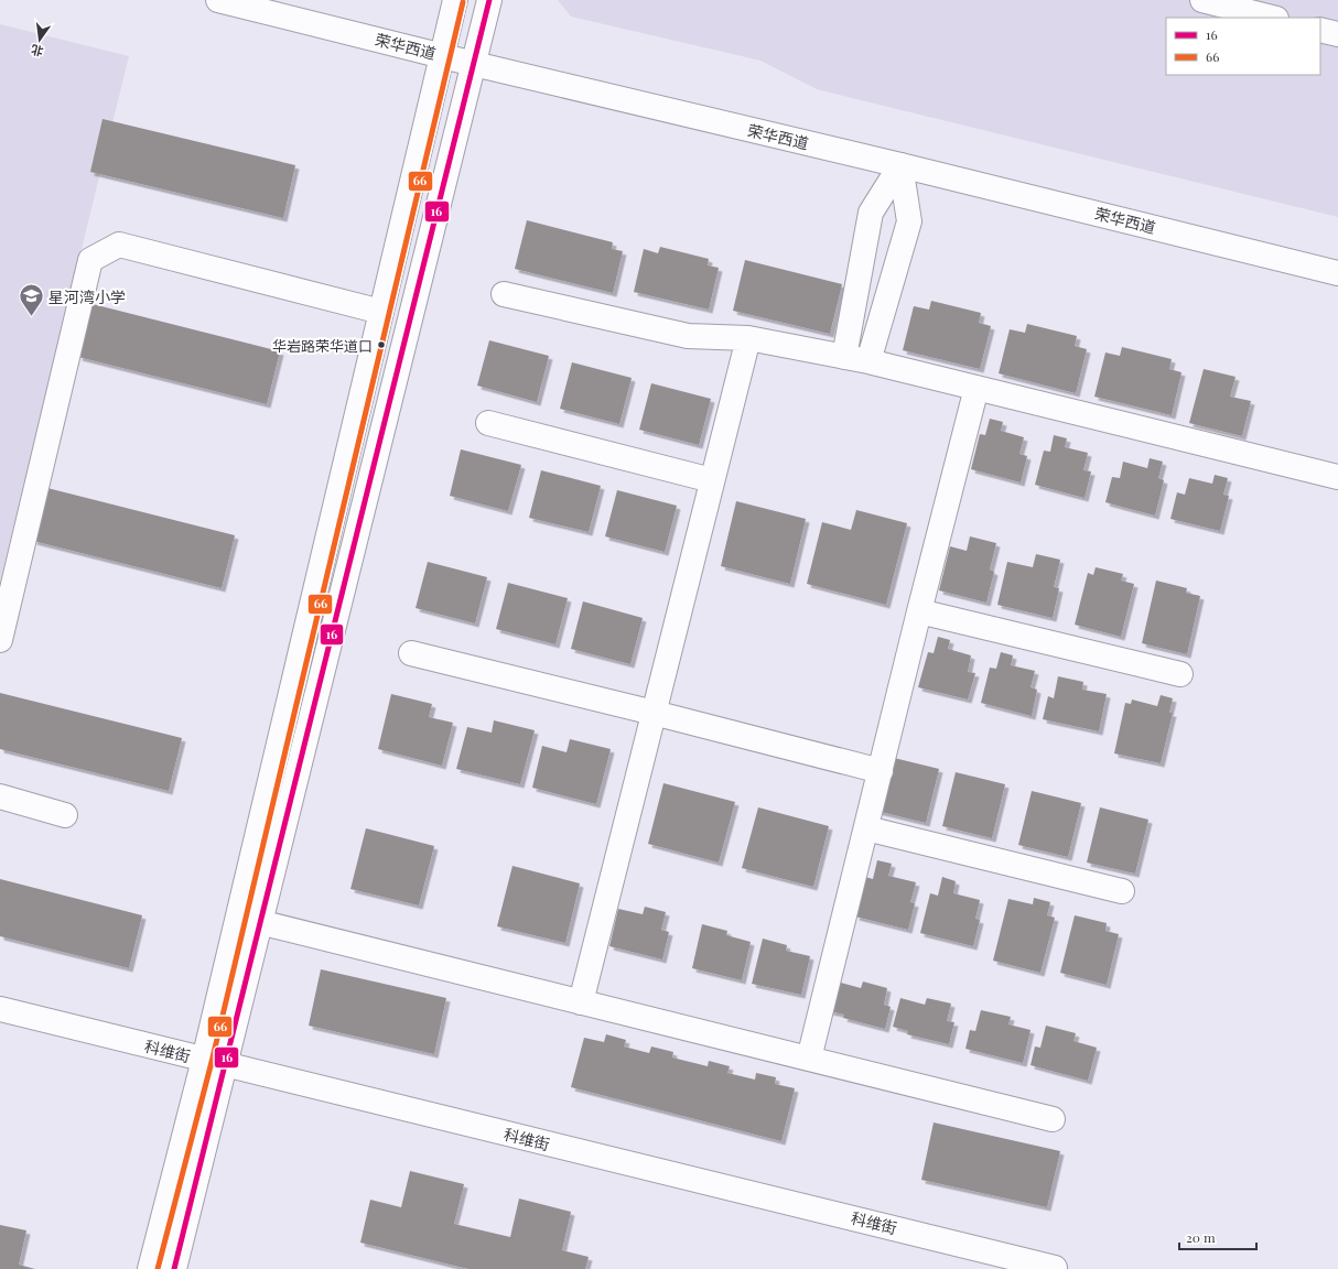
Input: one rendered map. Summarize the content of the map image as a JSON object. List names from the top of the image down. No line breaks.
{"streets":{"street":["荣华西道","科维街"]},"places":{"school or university":["星河湾小学"],"other":["华岩路荣华道口"]},"lines":["transit line 16","transit line 66"],"legend":["16","66"],"scale_bar":"20 m","north":"bottom"}
